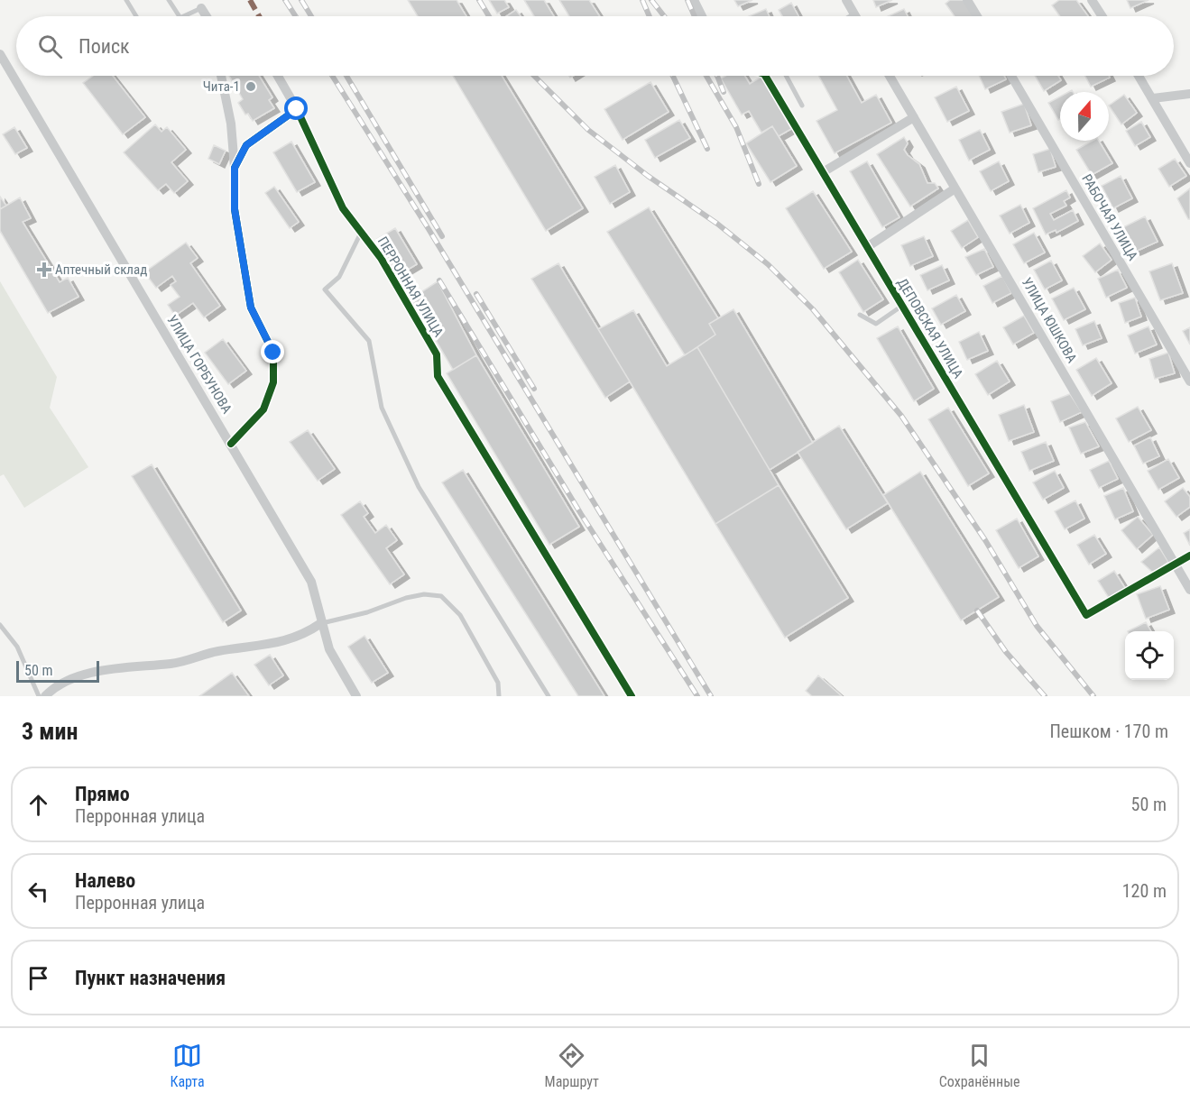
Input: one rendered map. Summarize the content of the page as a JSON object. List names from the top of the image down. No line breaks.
{"streets":{"street":["РАБОЧАЯ УЛИЦА","ПЕРРОННАЯ УЛИЦА","УЛИЦА ЮШКОВА","ДЕПОВСКАЯ УЛИЦА","УЛИЦА ГОРБУНОВА"]},"crossings":[["УЛИЦА ЮШКОВА","ДЕПОВСКАЯ УЛИЦА"]],"places":{"other":["Чита-1"],"health":["Аптечный склад"]},"scale_bar":"50 m","north":"top","page":{"search":"Поиск","scale":"50 m","heading":["3 мин","Пешком · 170 m"],"list":[["Прямо","Перронная улица","50 m"],["Налево","Перронная улица","120 m"],"Пункт назначения"],"nav":["Карта","Маршрут","Сохранённые"]}}
